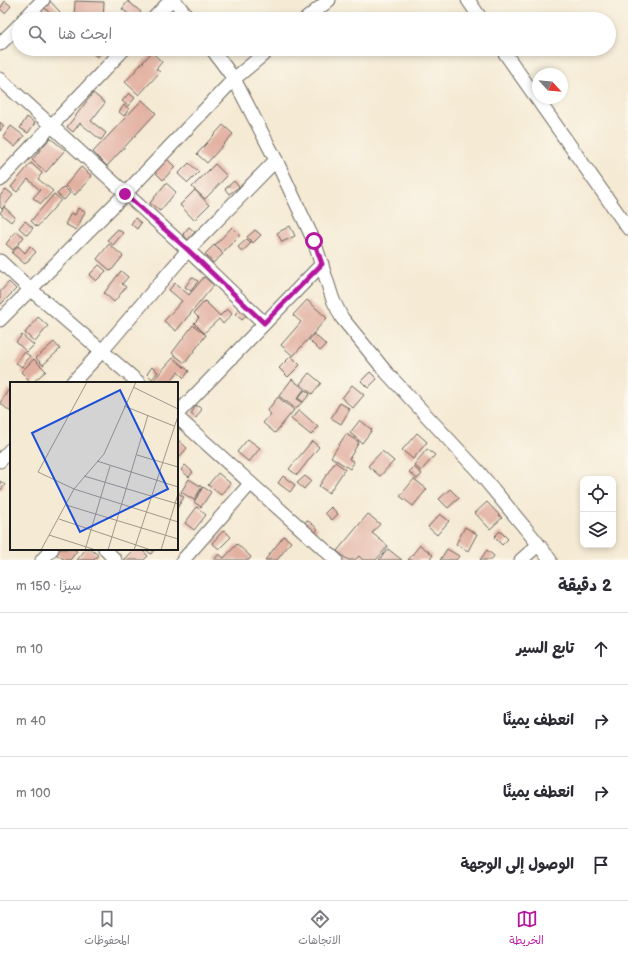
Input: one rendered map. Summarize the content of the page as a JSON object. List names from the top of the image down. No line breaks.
{"north":"bottom right","page":{"search":"ابحث هنا","heading":["2 دقيقة","سيرًا · 150 m"],"list":[["تابع السير","10 m"],["انعطف يمينًا","40 m"],["انعطف يمينًا","100 m"],"الوصول إلى الوجهة"],"nav":["الخريطة","الاتجاهات","المحفوظات"]}}
